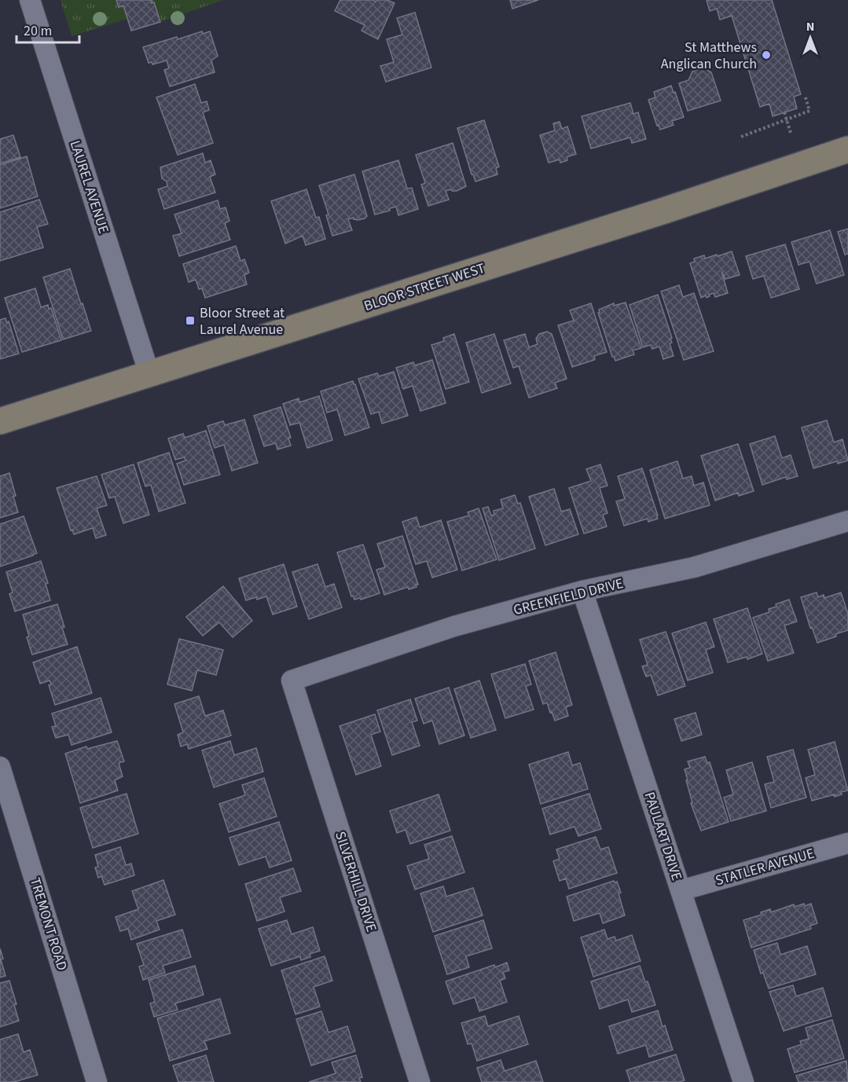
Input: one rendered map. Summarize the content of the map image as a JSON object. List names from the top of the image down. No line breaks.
{"streets":{"main road":["BLOOR STREET WEST"],"street":["LAUREL AVENUE","GREENFIELD DRIVE","PAULART DRIVE","STATLER AVENUE","SILVERHILL DRIVE","TREMONT ROAD"]},"crossings":[["LAUREL AVENUE","BLOOR STREET WEST"],["GREENFIELD DRIVE","PAULART DRIVE"],["GREENFIELD DRIVE","SILVERHILL DRIVE"],["PAULART DRIVE","STATLER AVENUE"]],"places":{"other":["St Matthews Anglican Church"],"transit":["Bloor Street at Laurel Avenue"]},"scale_bar":"20 m","north":"top"}
